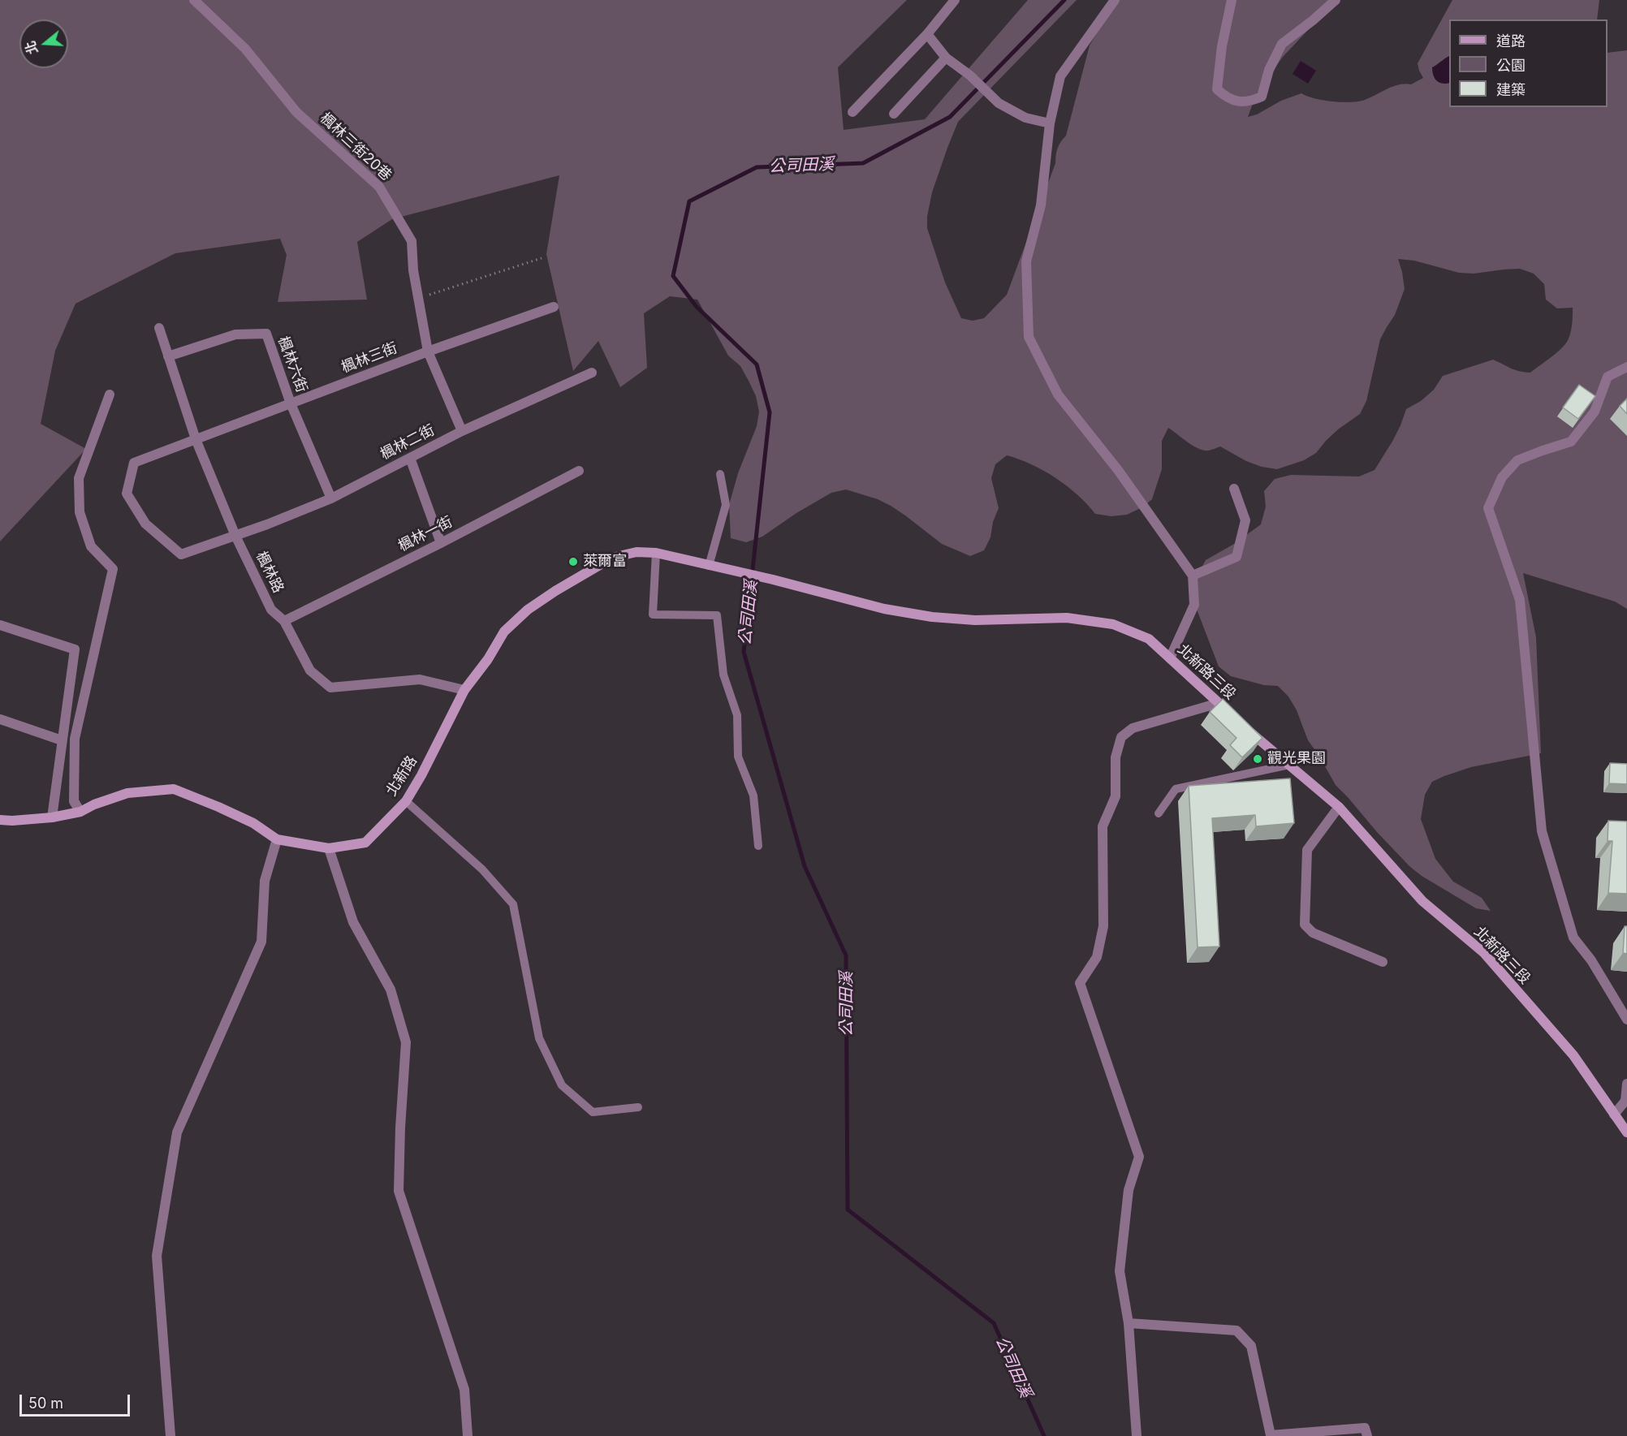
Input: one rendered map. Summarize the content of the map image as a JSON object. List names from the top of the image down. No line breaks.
{"streets":{"main road":["北新路三段","北新路"],"street":["楓林三街20巷","楓林三街","楓林六街","楓林二街","楓林一街","楓林路"]},"crossings":[["楓林三街20巷","楓林三街"],["楓林三街20巷","楓林二街"],["楓林三街","楓林六街"],["楓林三街","楓林二街"],["楓林三街","楓林路"],["楓林六街","楓林二街"],["楓林六街","楓林路"],["楓林二街","楓林路"],["楓林一街","楓林路"],["楓林路","北新路"],["北新路三段","北新路"]],"water":["公司田溪"],"places":["萊爾富","觀光果園"],"legend":["道路","公園","建築"],"scale_bar":"50 m","north":"left"}
